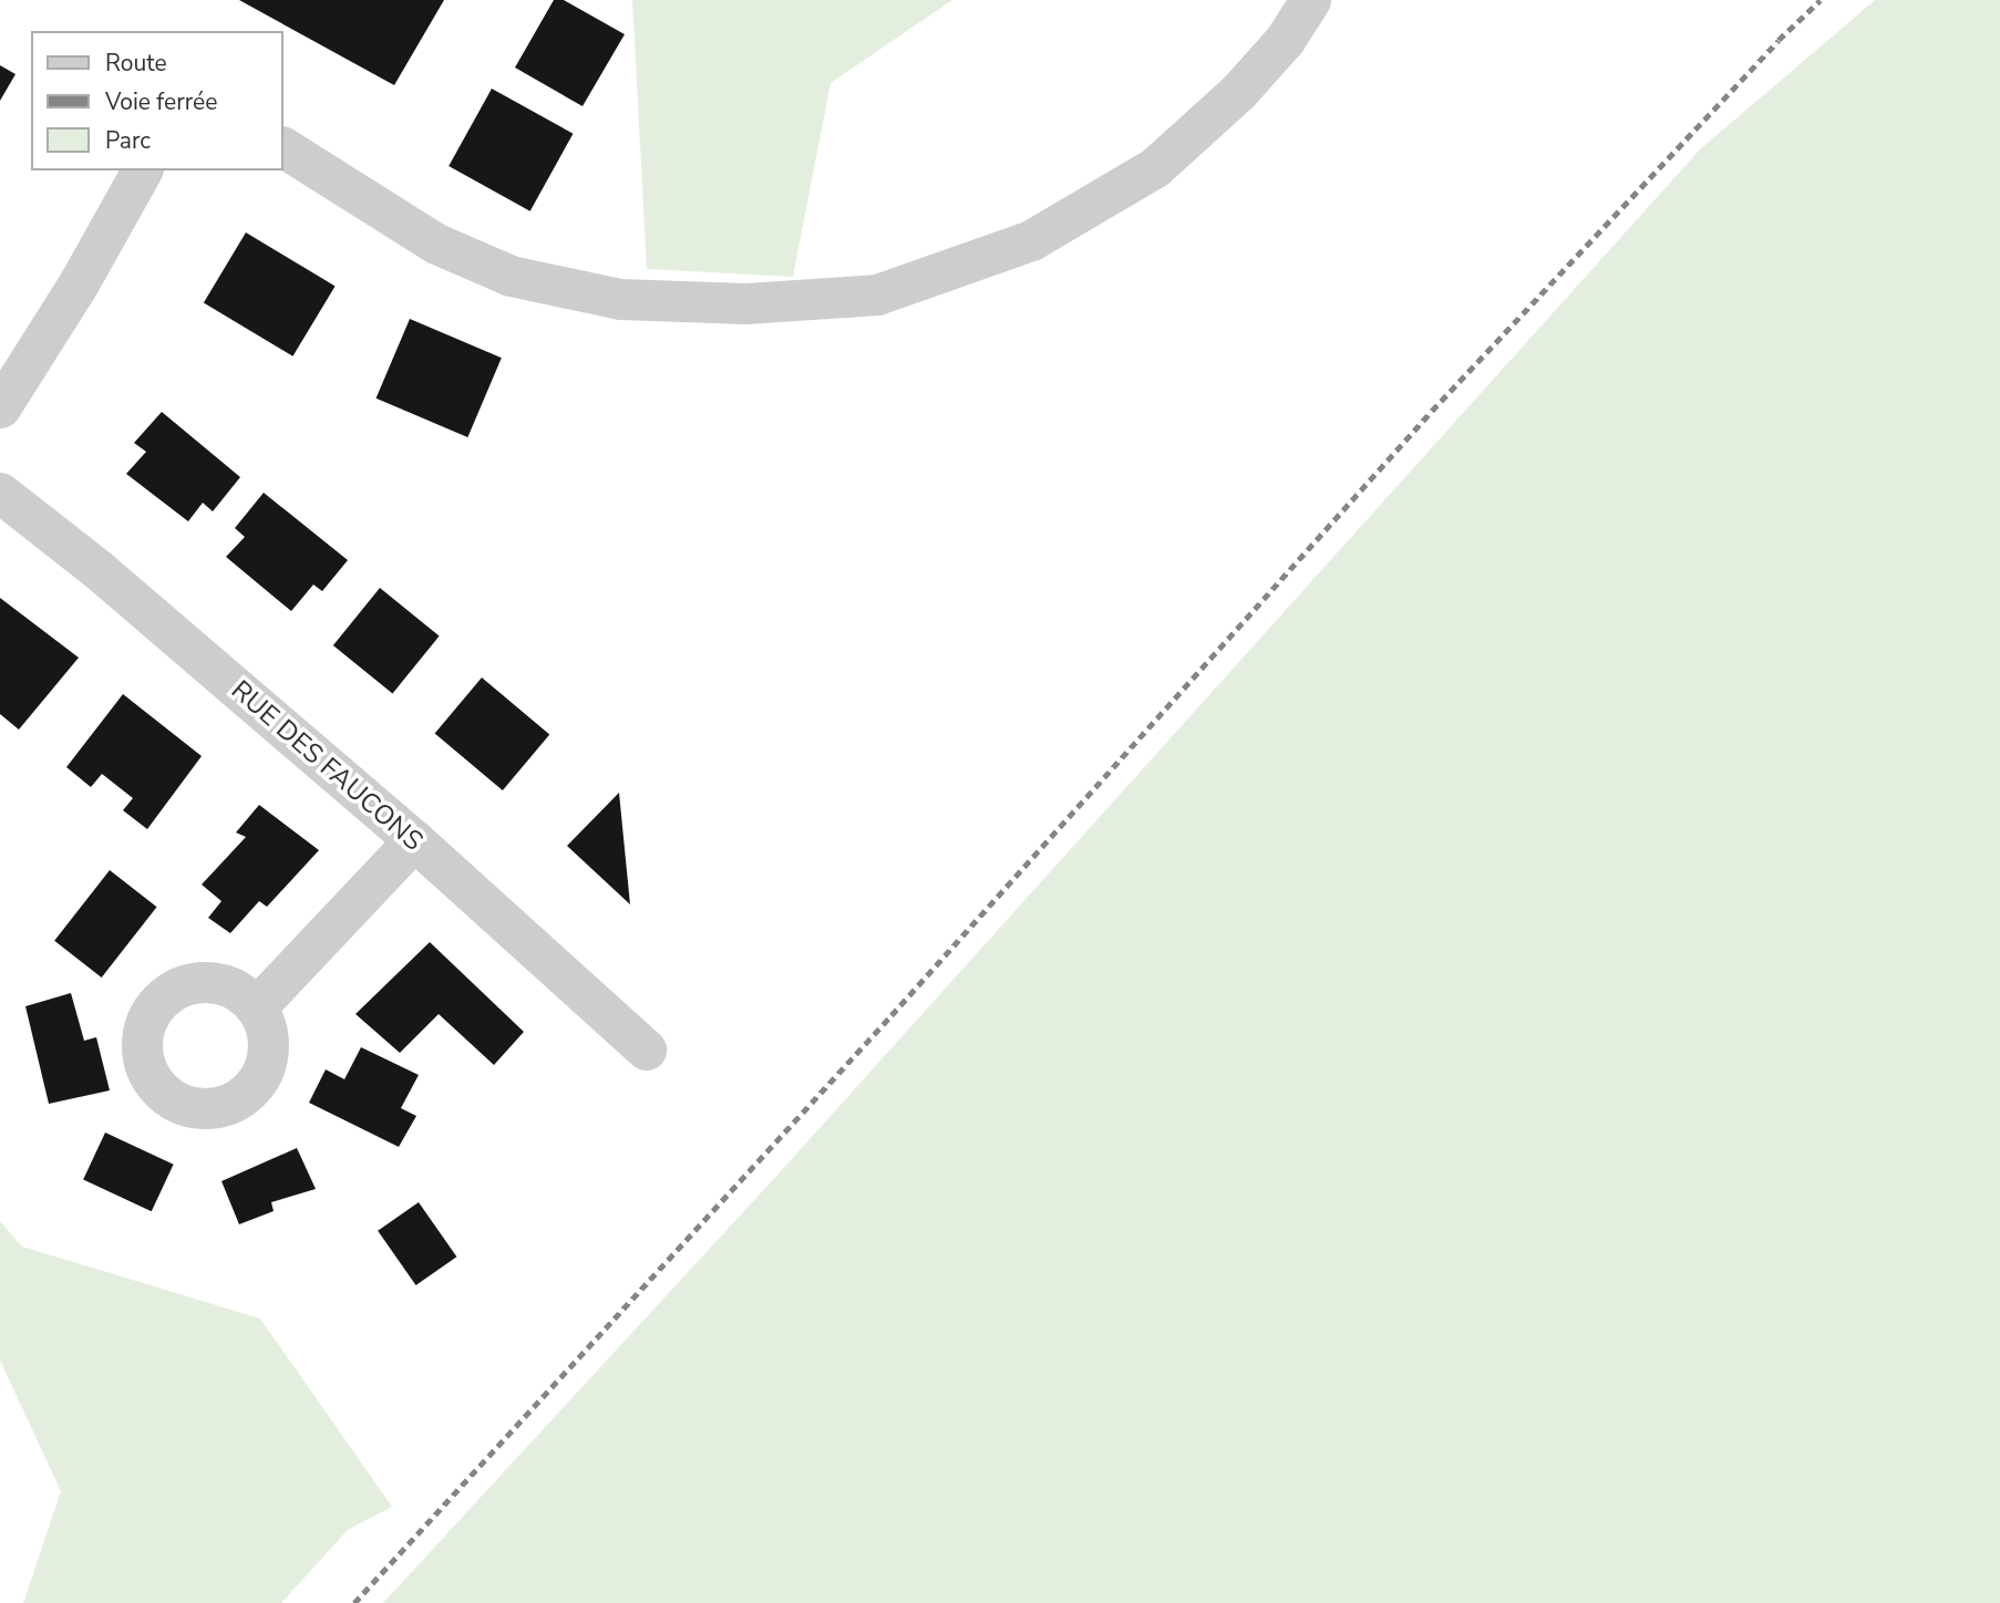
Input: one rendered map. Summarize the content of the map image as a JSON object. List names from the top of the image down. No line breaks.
{"streets":{"street":["RUE DES FAUCONS"]},"legend":["Route","Voie ferrée","Parc"]}
